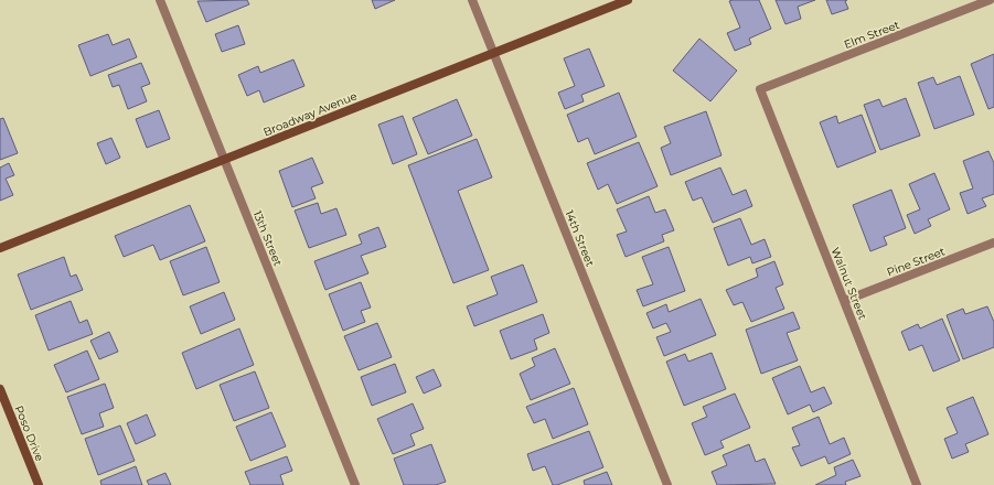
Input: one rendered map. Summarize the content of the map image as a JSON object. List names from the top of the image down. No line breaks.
{"streets":{"street":["Elm Street","Broadway Avenue","13th Street","14th Street","Pine Street","Walnut Street","Poso Drive"]},"crossings":[["Elm Street","Walnut Street"],["Broadway Avenue","13th Street"],["Broadway Avenue","14th Street"],["Pine Street","Walnut Street"]]}
